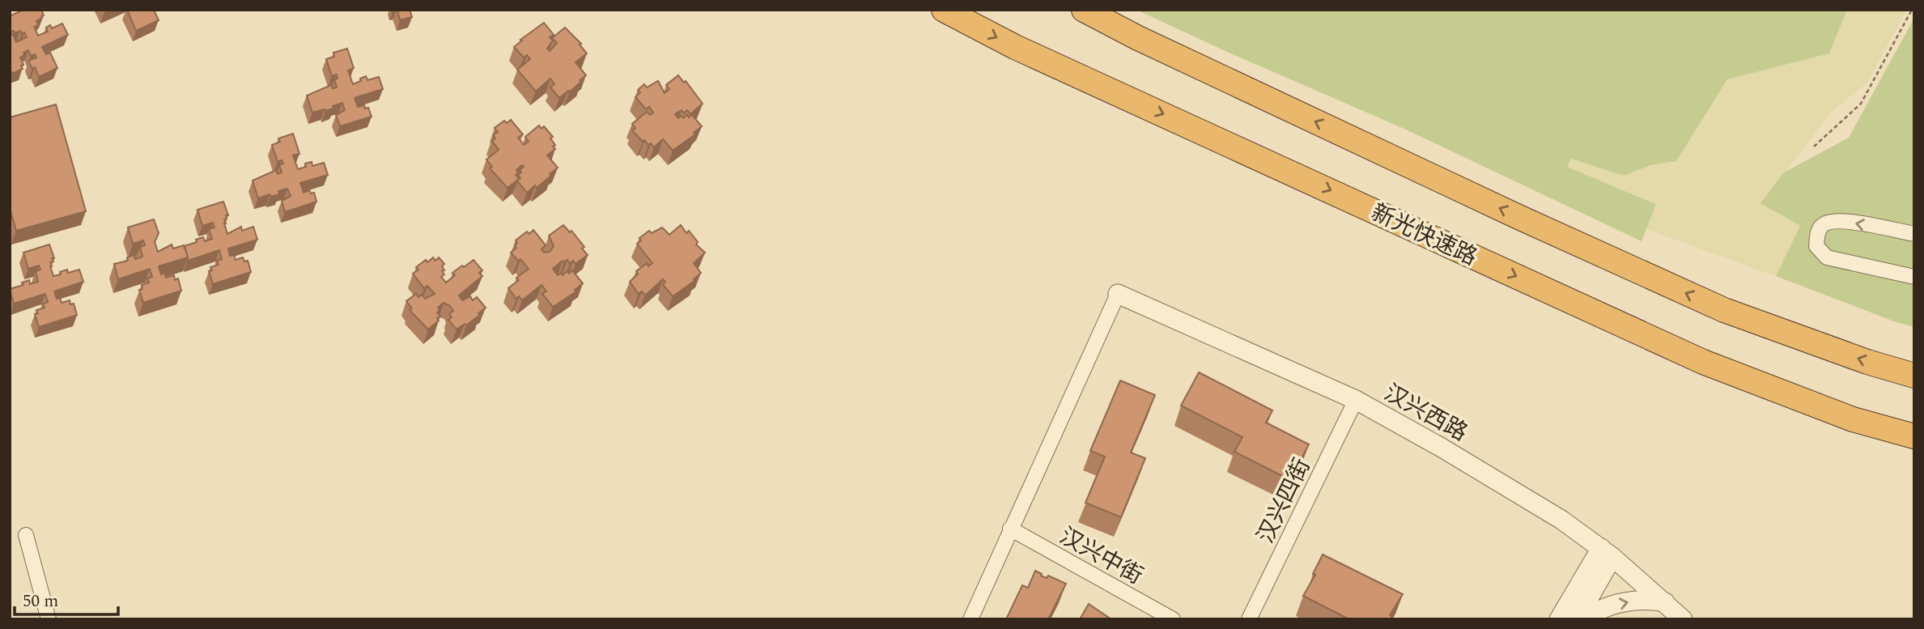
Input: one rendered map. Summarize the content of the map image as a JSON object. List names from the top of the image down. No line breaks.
{"streets":{"highway":["新光快速路"],"street":["汉兴西路","汉兴四街","汉兴中街"]},"crossings":[["汉兴西路","汉兴四街"]],"scale_bar":"50 m"}
